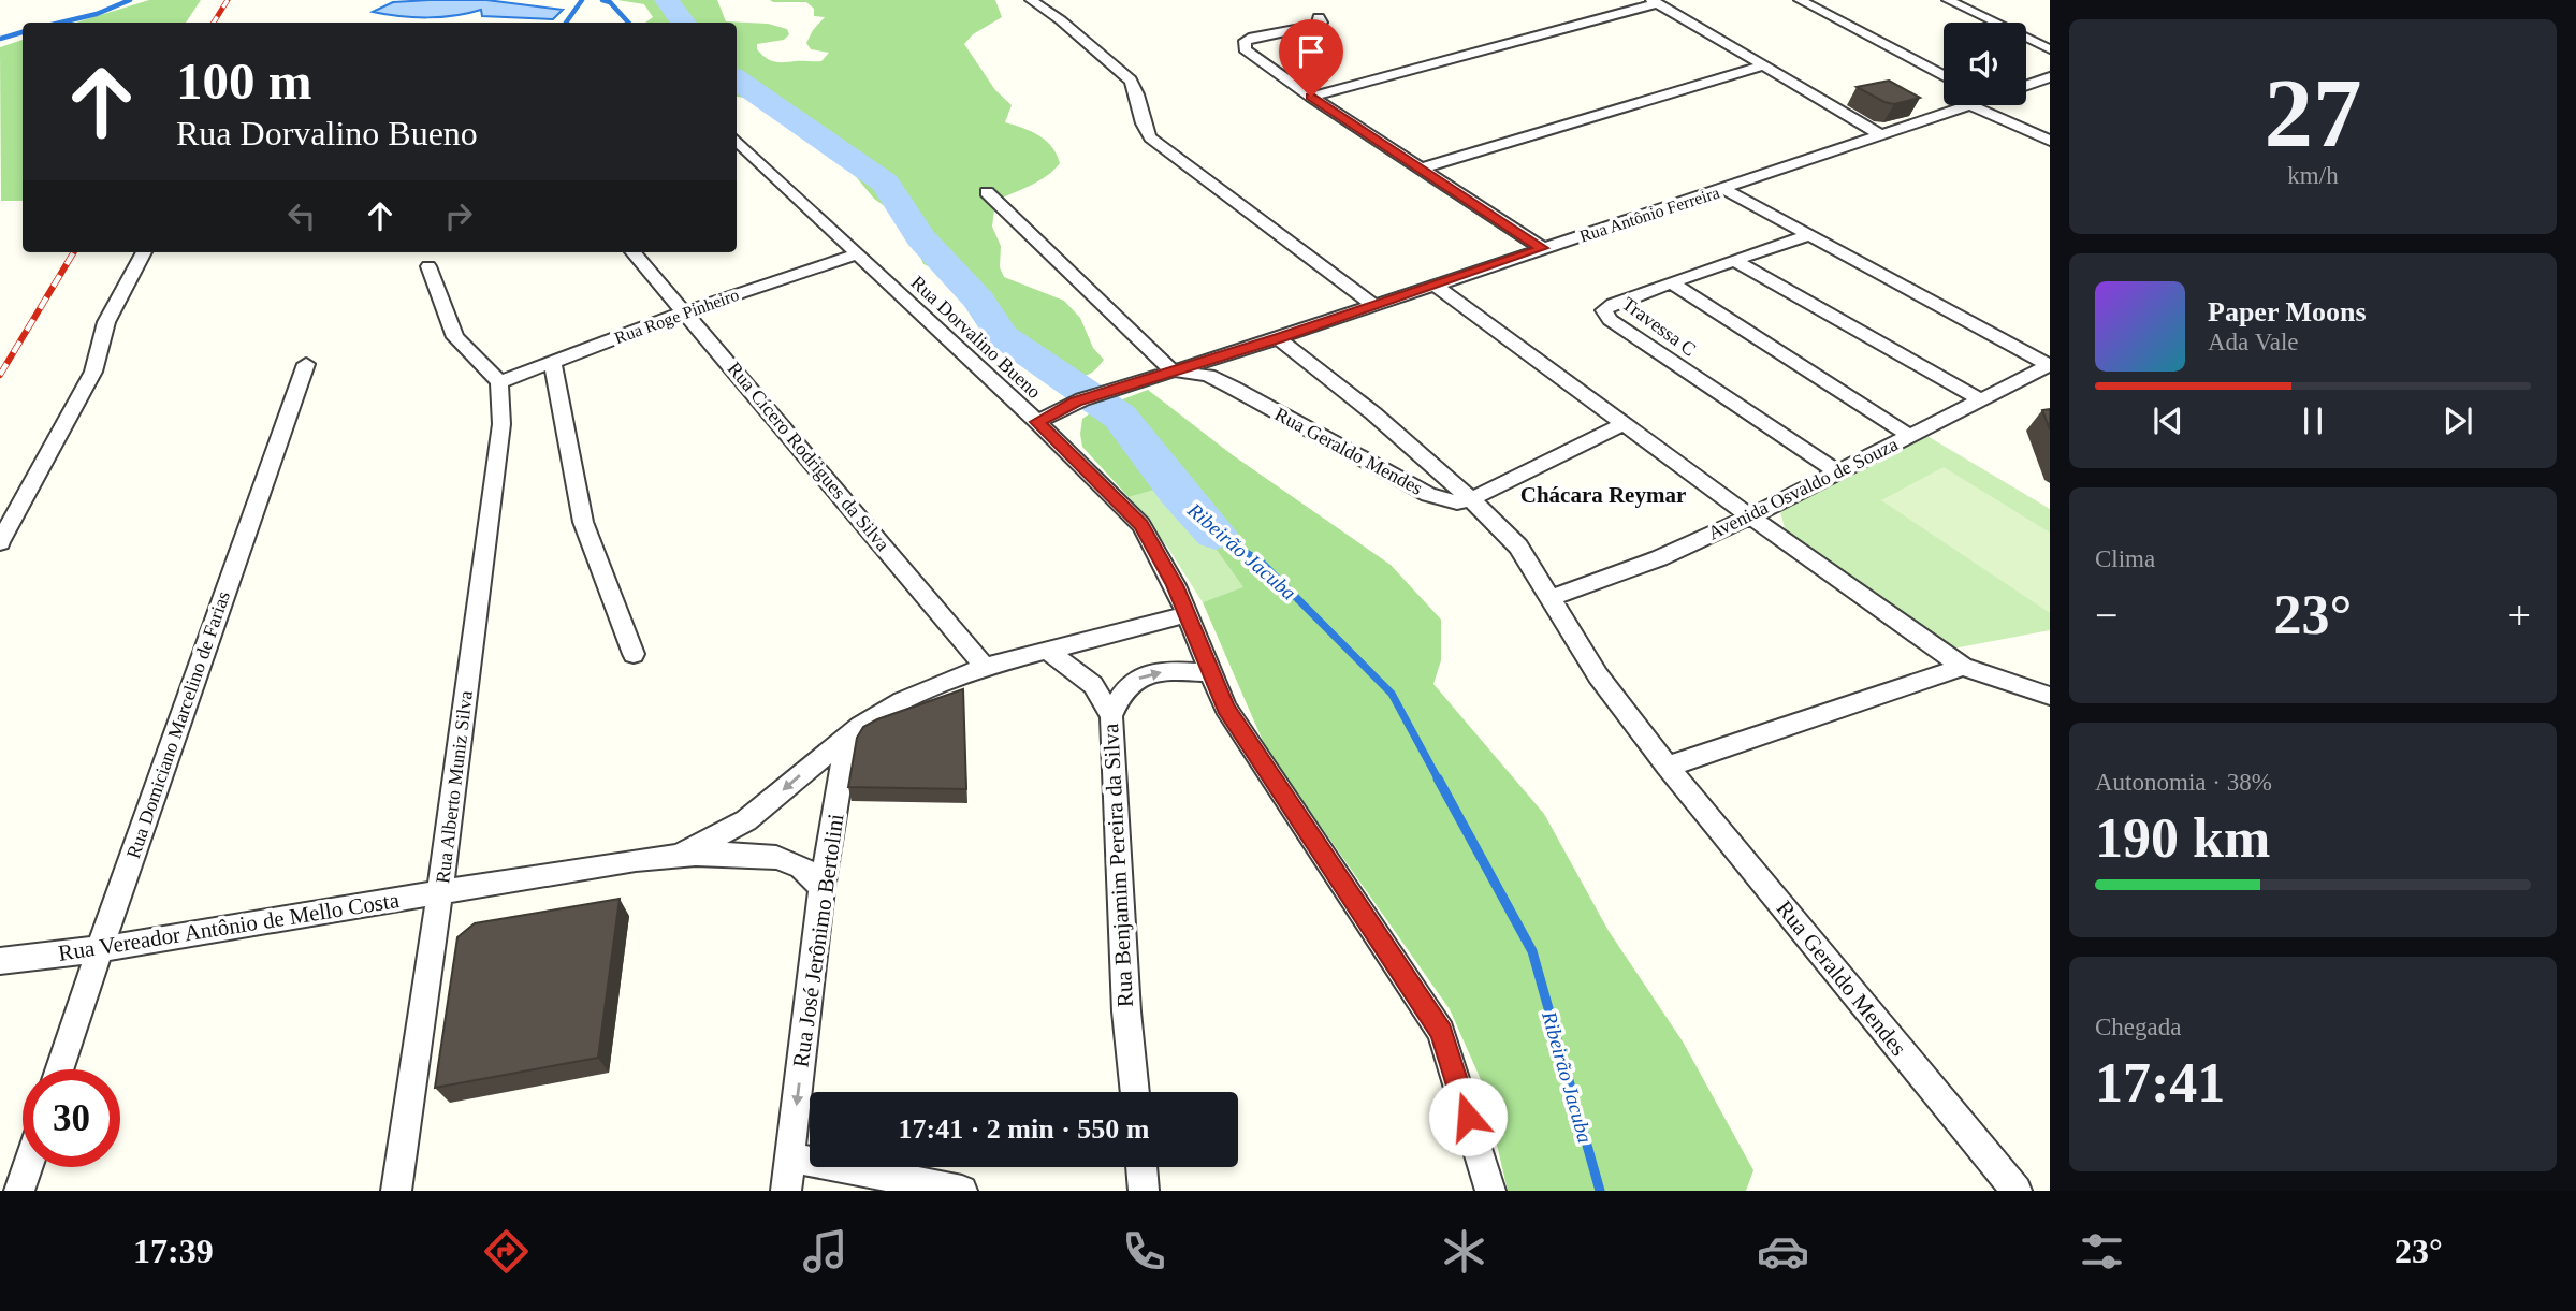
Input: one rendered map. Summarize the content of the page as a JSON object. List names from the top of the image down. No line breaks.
{"streets":{"street":["Rua Antônio Ferreira","Rua Roge Pinheiro","Travessa C","Rua Dorvalino Bueno","Rua Geraldo Mendes","Rua Cícero Rodrigues da Silva","Avenida Osvaldo de Souza","Rua Domiciano Marcelino de Farias","Rua Alberto Muniz Silva","Rua Benjamim Pereira da Silva","Rua Vereador Antônio de Mello Costa","Rua José Jerônimo Bertolini"]},"crossings":[["Rua Antônio Ferreira","Rua Dorvalino Bueno"],["Rua Antônio Ferreira","Rua Geraldo Mendes"],["Rua Roge Pinheiro","Rua Dorvalino Bueno"],["Rua Roge Pinheiro","Rua Cícero Rodrigues da Silva"],["Rua Roge Pinheiro","Rua Alberto Muniz Silva"],["Travessa C","Avenida Osvaldo de Souza"],["Rua Dorvalino Bueno","Rua Vereador Antônio de Mello Costa"],["Rua Geraldo Mendes","Avenida Osvaldo de Souza"],["Rua Cícero Rodrigues da Silva","Rua Vereador Antônio de Mello Costa"],["Rua Domiciano Marcelino de Farias","Rua Vereador Antônio de Mello Costa"],["Rua Alberto Muniz Silva","Rua Vereador Antônio de Mello Costa"],["Rua Benjamim Pereira da Silva","Rua Vereador Antônio de Mello Costa"],["Rua Vereador Antônio de Mello Costa","Rua José Jerônimo Bertolini"]],"one_way":["Rua José Jerônimo Bertolini"],"districts":["Chácara Reymar"],"water":["Ribeirão Jacuba"],"page":{"tile":[["27","km/h"],"Clima",["Autonomia · 38%","190 km"],["Chegada","17:41"]],"turn":["100 m","Rua Dorvalino Bueno"],"song":["Paper Moons","Ada Vale"],"heat":["−","23°","+"],"limit":"30","trip":"17:41 · 2 min · 550 m","tabs":["17:39","23°"]}}
